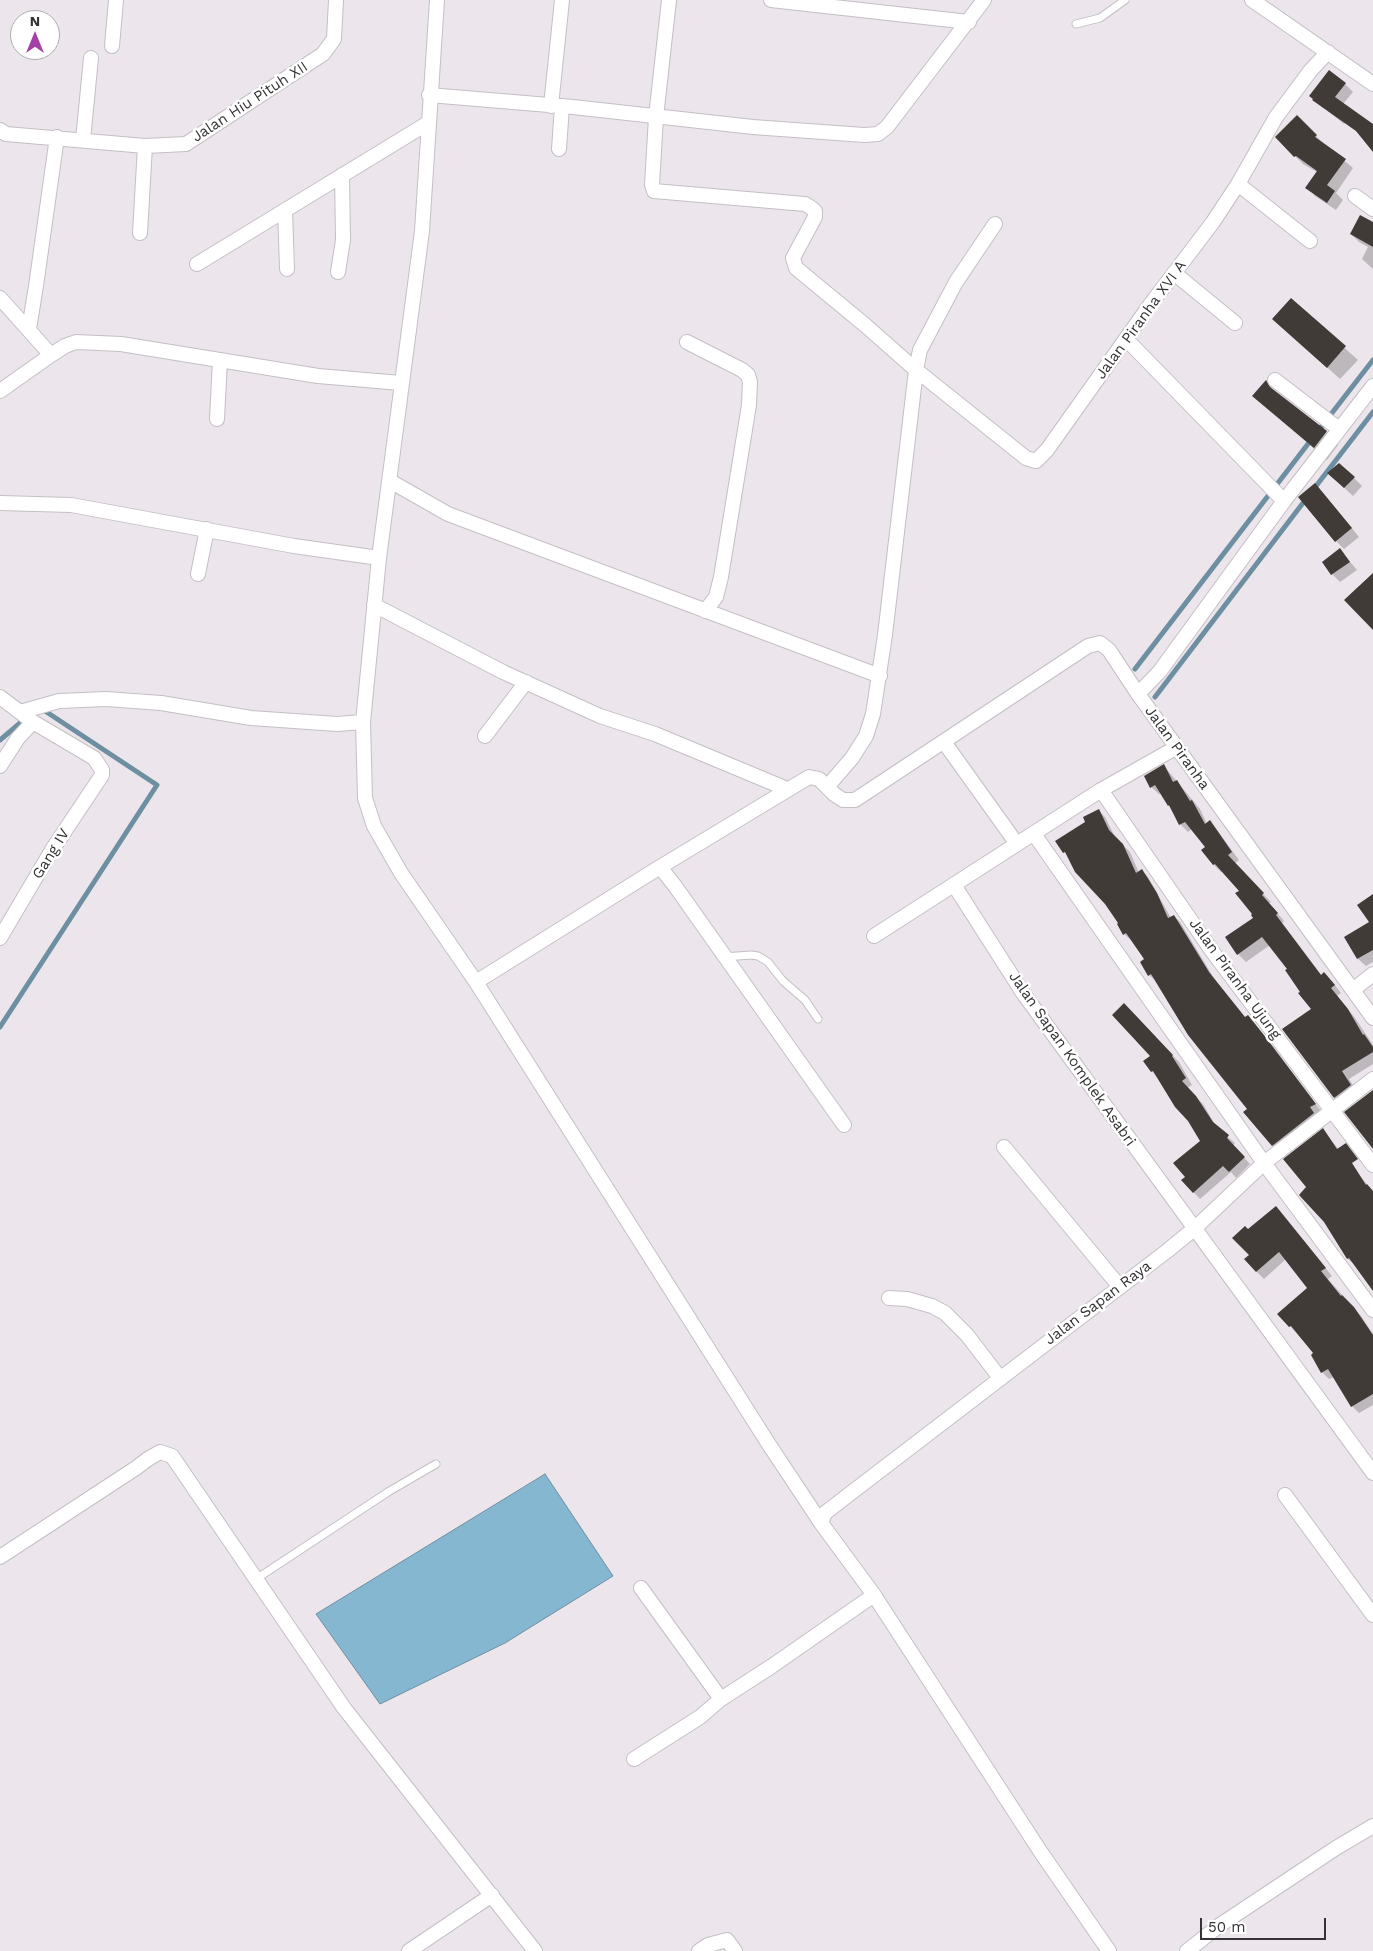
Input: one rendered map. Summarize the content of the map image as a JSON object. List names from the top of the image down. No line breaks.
{"streets":{"street":["Jalan Hiu Pituh XII","Jalan Piranha XVI A","Jalan Piranha","Gang IV","Jalan Piranha Ujung","Jalan Sapan Komplek Asabri","Jalan Sapan Raya"]},"crossings":[["Jalan Piranha Ujung","Jalan Sapan Raya"],["Jalan Sapan Komplek Asabri","Jalan Sapan Raya"]],"scale_bar":"50 m","north":"top"}
